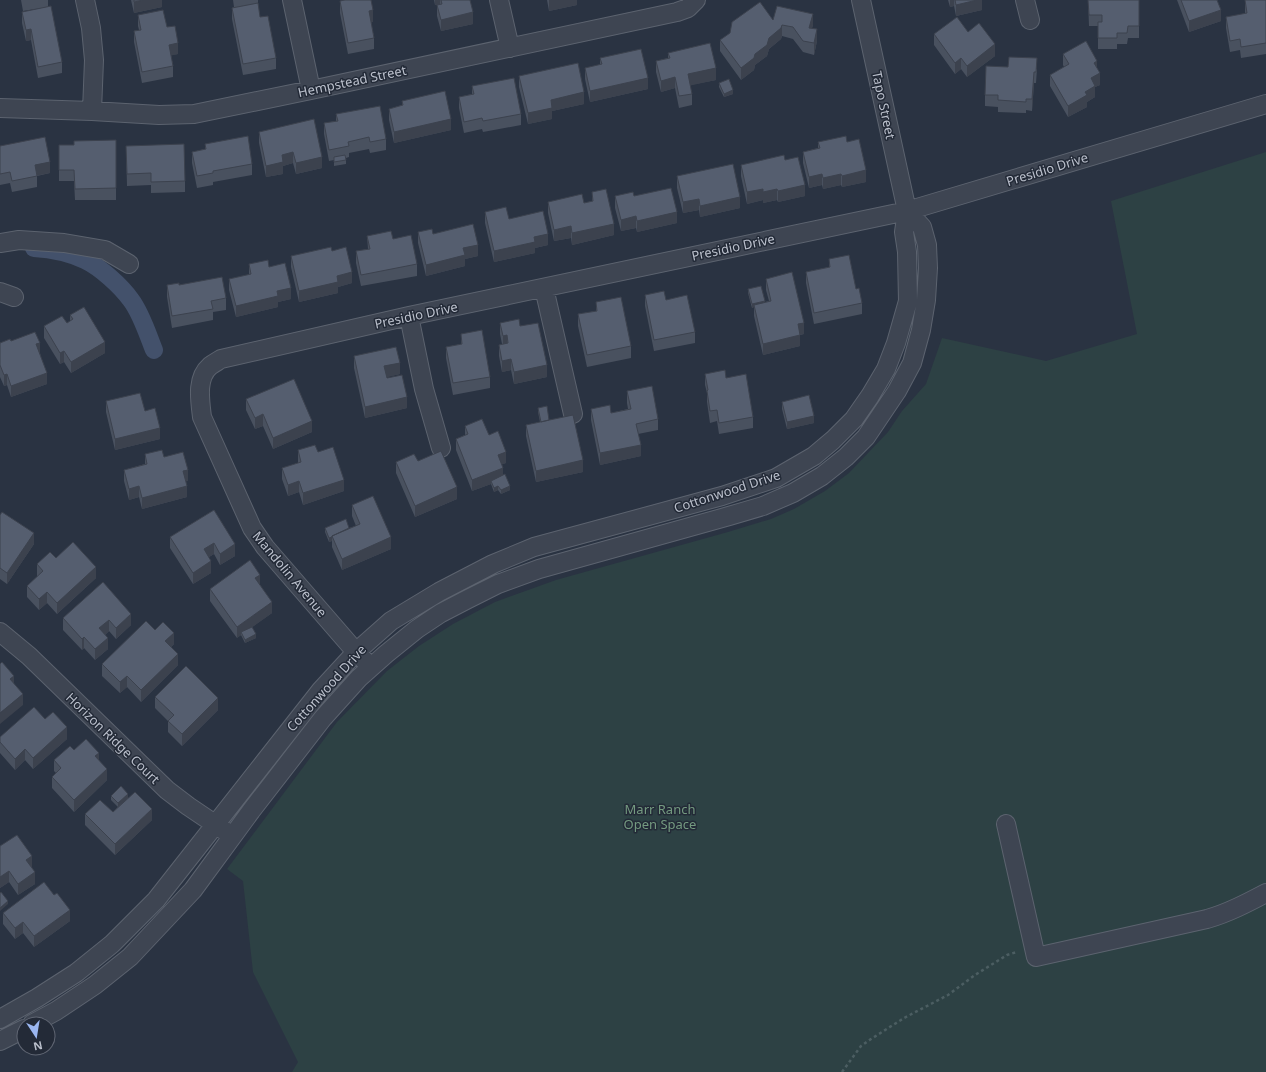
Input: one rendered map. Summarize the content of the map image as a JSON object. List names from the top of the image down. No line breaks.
{"streets":{"street":["Hempstead Street","Tapo Street","Presidio Drive","Cottonwood Drive","Mandolin Avenue","Horizon Ridge Court"]},"crossings":[["Tapo Street","Presidio Drive"],["Tapo Street","Cottonwood Drive"],["Presidio Drive","Cottonwood Drive"],["Presidio Drive","Mandolin Avenue"],["Cottonwood Drive","Mandolin Avenue"],["Cottonwood Drive","Horizon Ridge Court"]],"parks":["Marr Ranch Open Space"],"north":"bottom"}
